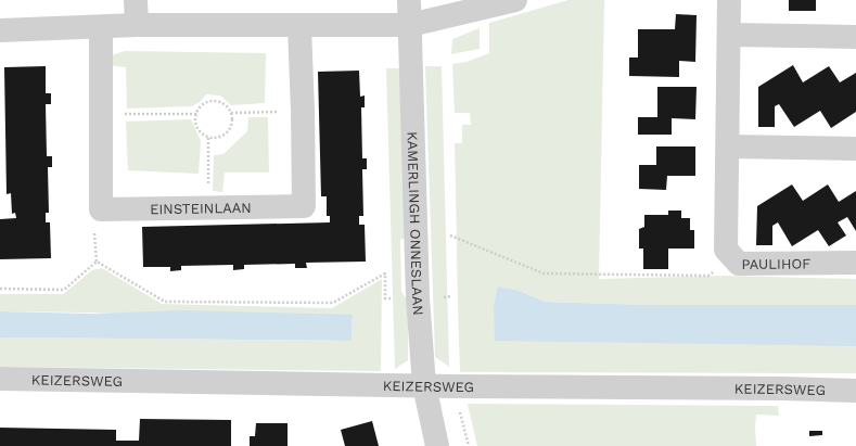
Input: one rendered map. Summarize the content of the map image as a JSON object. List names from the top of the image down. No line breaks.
{"streets":{"street":["EINSTEINLAAN","KAMERLINGH ONNESLAAN","PAULIHOF","KEIZERSWEG"]},"crossings":[["KAMERLINGH ONNESLAAN","KEIZERSWEG"]]}
